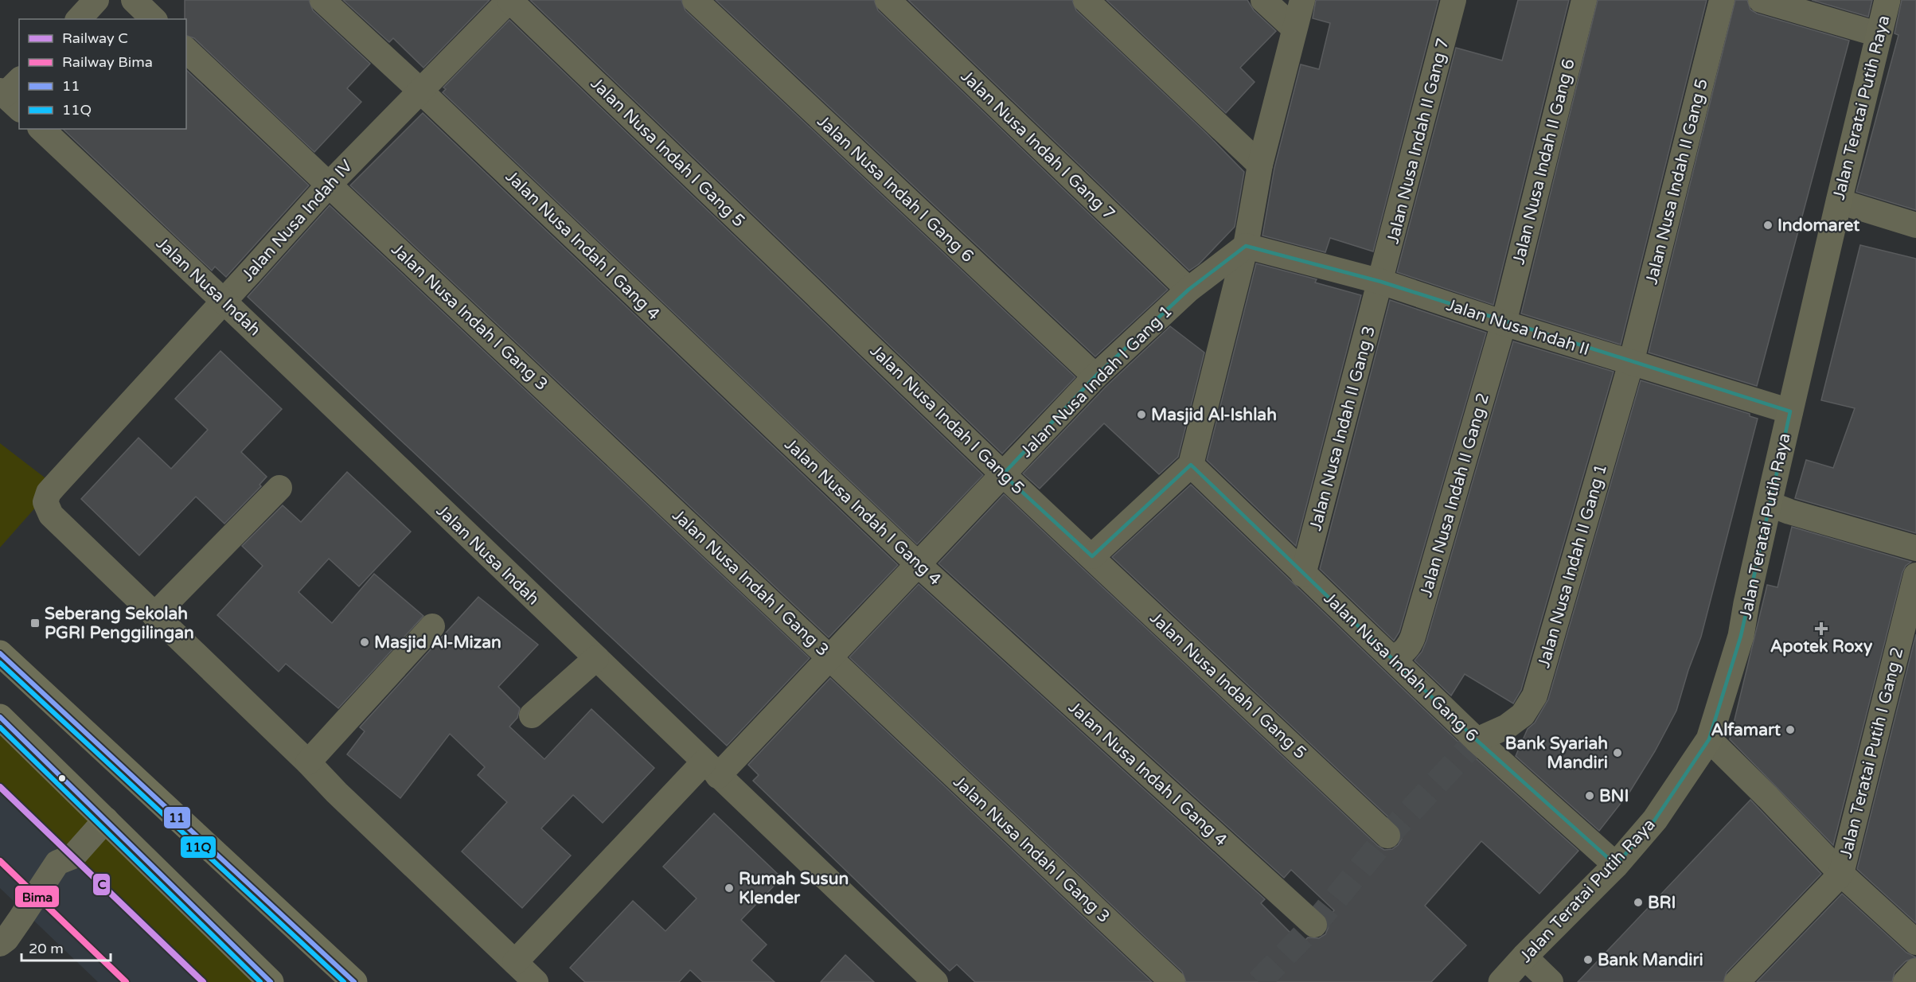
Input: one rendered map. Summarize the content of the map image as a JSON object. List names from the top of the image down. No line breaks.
{"streets":{"street":["Jalan Teratai Putih Raya","Jalan Nusa Indah II Gang 7","Jalan Nusa Indah I Gang 7","Jalan Nusa Indah I Gang 5","Jalan Nusa Indah II Gang 6","Jalan Nusa Indah II Gang 5","Jalan Nusa Indah I Gang 6","Jalan Nusa Indah IV","Jalan Nusa Indah I Gang 4","Jalan Nusa Indah","Jalan Nusa Indah I Gang 3","Jalan Nusa Indah II","Jalan Nusa Indah I Gang 1","Jalan Nusa Indah II Gang 3","Jalan Nusa Indah II Gang 2","Jalan Nusa Indah II Gang 1","Jalan Teratai Putih I Gang 2"]},"crossings":[["Jalan Teratai Putih Raya","Jalan Nusa Indah I Gang 6"],["Jalan Teratai Putih Raya","Jalan Nusa Indah II"],["Jalan Nusa Indah II Gang 7","Jalan Nusa Indah II"],["Jalan Nusa Indah II Gang 7","Jalan Nusa Indah II Gang 3"],["Jalan Nusa Indah I Gang 7","Jalan Nusa Indah I Gang 1"],["Jalan Nusa Indah I Gang 5","Jalan Nusa Indah IV"],["Jalan Nusa Indah I Gang 5","Jalan Nusa Indah I Gang 1"],["Jalan Nusa Indah II Gang 6","Jalan Nusa Indah II"],["Jalan Nusa Indah II Gang 6","Jalan Nusa Indah II Gang 2"],["Jalan Nusa Indah II Gang 5","Jalan Nusa Indah II"],["Jalan Nusa Indah II Gang 5","Jalan Nusa Indah II Gang 1"],["Jalan Nusa Indah I Gang 6","Jalan Nusa Indah I Gang 1"],["Jalan Nusa Indah I Gang 6","Jalan Nusa Indah II Gang 3"],["Jalan Nusa Indah I Gang 6","Jalan Nusa Indah II Gang 2"],["Jalan Nusa Indah I Gang 6","Jalan Nusa Indah II Gang 1"],["Jalan Nusa Indah IV","Jalan Nusa Indah I Gang 4"],["Jalan Nusa Indah IV","Jalan Nusa Indah"],["Jalan Nusa Indah IV","Jalan Nusa Indah I Gang 3"],["Jalan Nusa Indah I Gang 4","Jalan Nusa Indah I Gang 1"],["Jalan Nusa Indah","Jalan Nusa Indah I Gang 1"],["Jalan Nusa Indah I Gang 3","Jalan Nusa Indah I Gang 1"],["Jalan Nusa Indah II","Jalan Nusa Indah I Gang 1"],["Jalan Nusa Indah II","Jalan Nusa Indah II Gang 3"],["Jalan Nusa Indah II","Jalan Nusa Indah II Gang 2"],["Jalan Nusa Indah II","Jalan Nusa Indah II Gang 1"]],"places":{"other":["Indomaret","Masjid Al-Ishlah","Masjid Al-Mizan","Alfamart","Bank Syariah Mandiri","BNI","Rumah Susun Klender","BRI","Bank Mandiri"],"transit":["Seberang Sekolah PGRI Penggilingan"],"health":["Apotek Roxy"]},"lines":["transit line 11","transit line 11Q","rail line C","rail line Bima"],"legend":["Railway C","Railway Bima","11","11Q"],"scale_bar":"20 m"}
